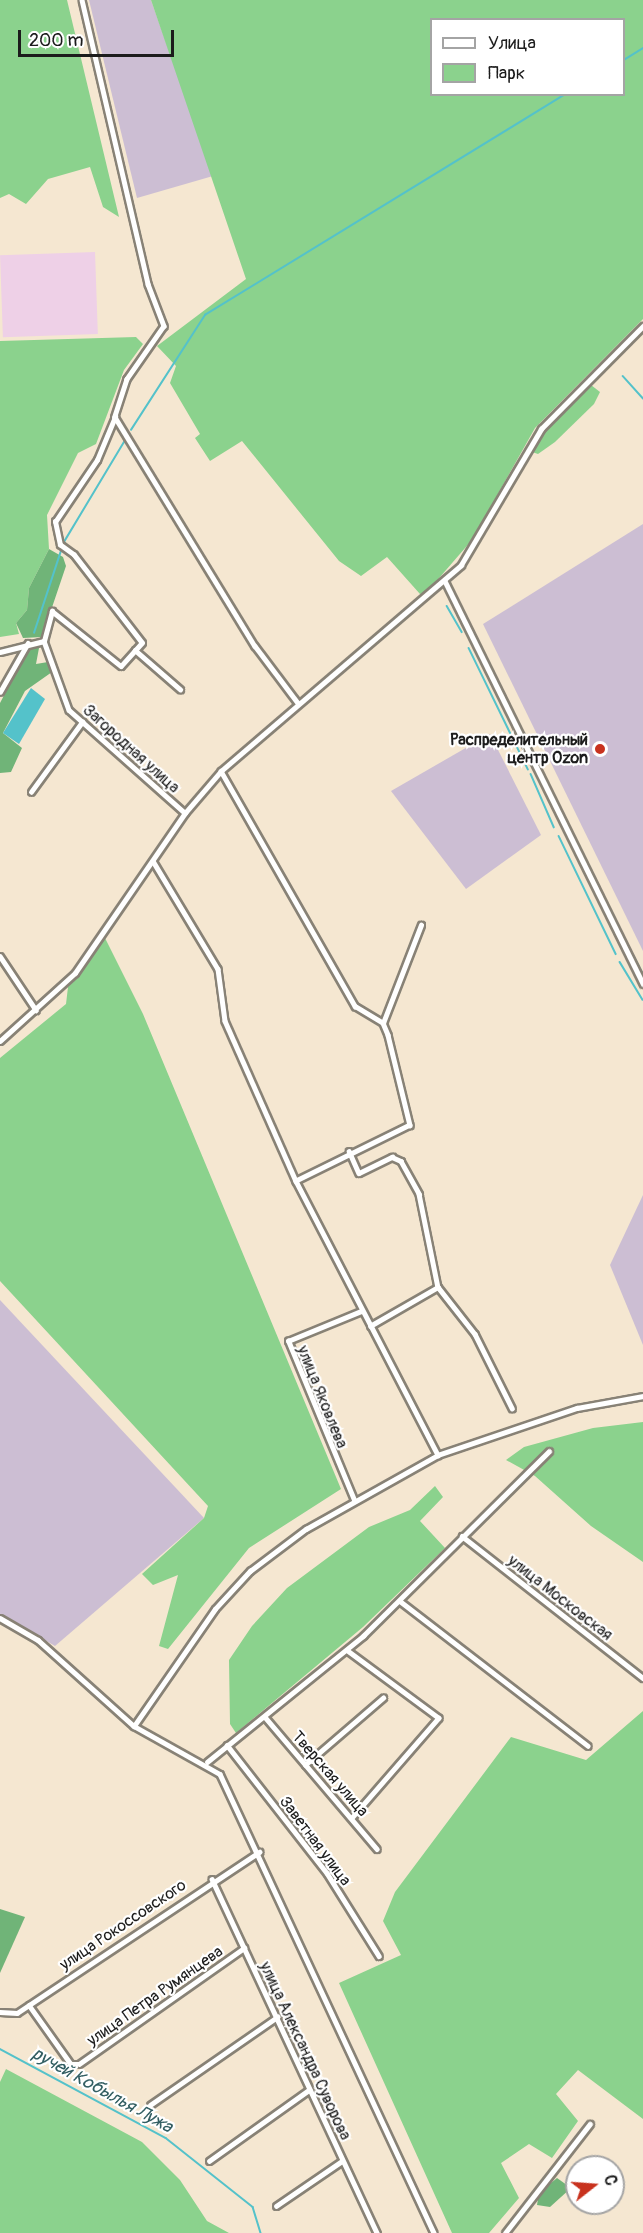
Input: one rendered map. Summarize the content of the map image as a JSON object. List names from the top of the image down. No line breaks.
{"streets":{"street":["Загородная улица","улица Яковлева","улица Московская","Тверская улица","Заветная улица","улица Рокоссовского","улица Петра Румянцева","улица Александра Суворова"]},"crossings":[["улица Рокоссовского","улица Петра Румянцева"],["улица Рокоссовского","улица Александра Суворова"],["улица Петра Румянцева","улица Александра Суворова"]],"water":["ручей Кобылья Лужа"],"places":["Распределительный центр Ozon"],"legend":["Улица","Парк"],"scale_bar":"200 m","north":"right"}
